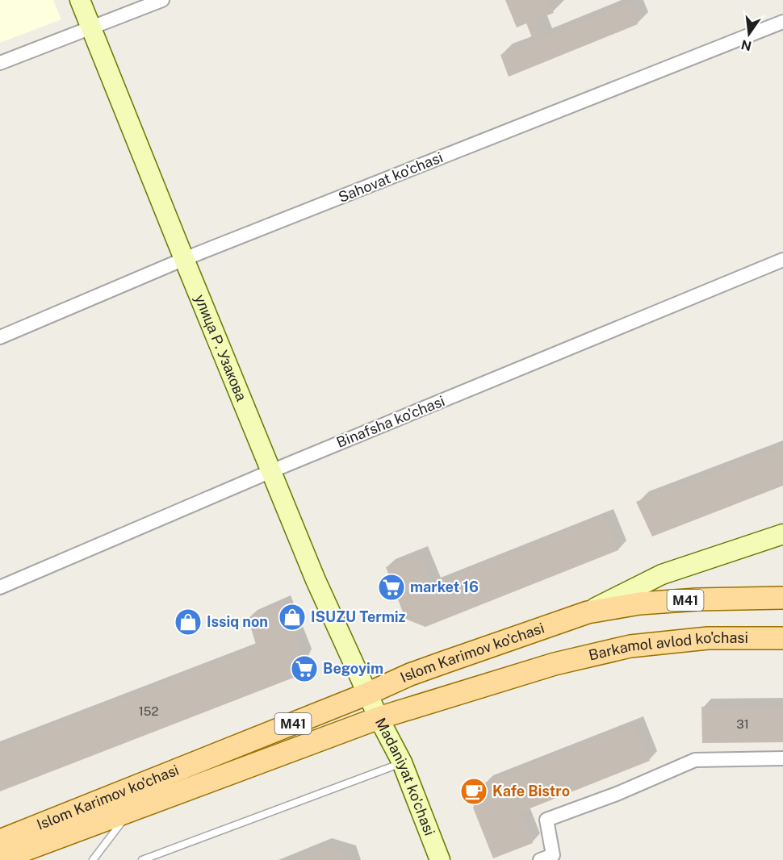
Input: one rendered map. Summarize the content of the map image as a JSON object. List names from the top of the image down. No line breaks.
{"streets":{"main road":["M41","Barkamol avlod ko'chasi","Islom Karimov ko'chasi"],"street":["Sahovat ko'chasi","улица Р. Узакова","Binafsha ko'chasi","Madaniyat ko'chasi"]},"crossings":[["Sahovat ko'chasi","улица Р. Узакова"],["улица Р. Узакова","Binafsha ko'chasi"],["улица Р. Узакова","Islom Karimov ko'chasi"],["улица Р. Узакова","Madaniyat ko'chasi"],["M41","Islom Karimov ko'chasi"],["Barkamol avlod ko'chasi","Islom Karimov ko'chasi"],["Islom Karimov ko'chasi","Madaniyat ko'chasi"]],"places":{"supermarket":["market 16","Begoyim"],"shop":["ISUZU Termiz","Issiq non"],"cafe":["Kafe Bistro"]},"house_numbers":["152","31"],"north":"bottom"}
